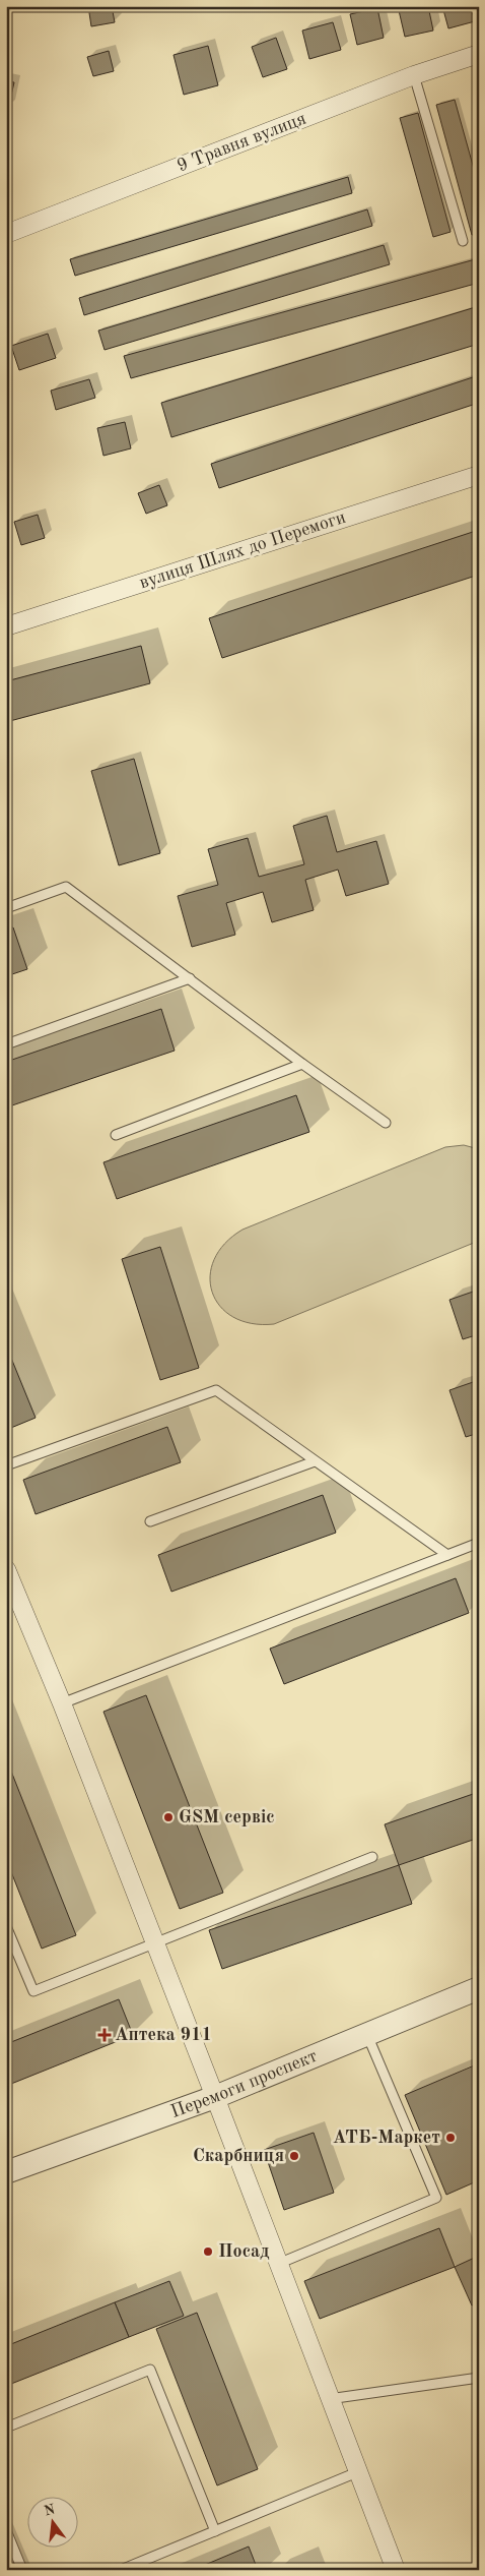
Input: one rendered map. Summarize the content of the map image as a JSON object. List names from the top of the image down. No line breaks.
{"streets":{"street":["9 Травня вулиця","вулиця Шлях до Перемоги","Перемоги проспект"]},"places":{"other":["GSM сервіс","АТБ-Маркет","Скарбниця","Посад"],"health":["Аптека 911"]},"north":"top"}
